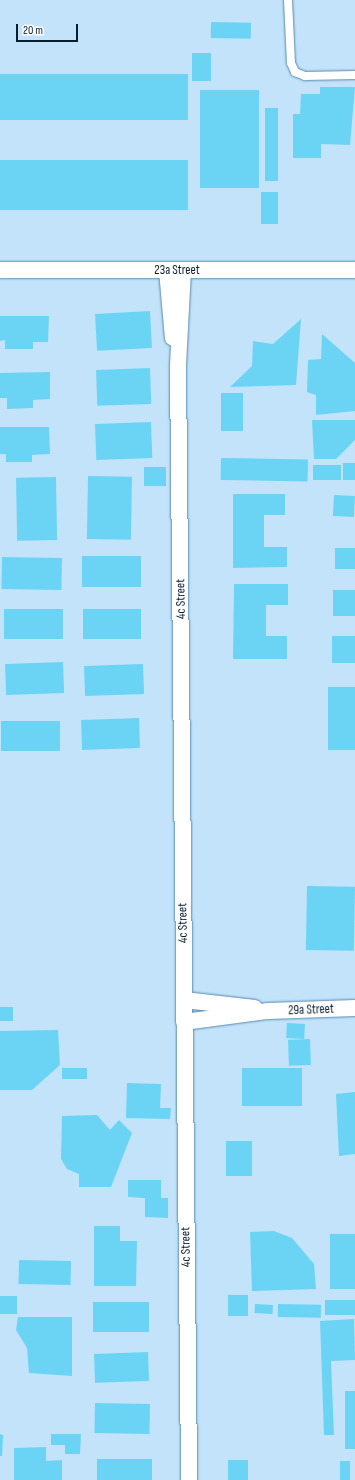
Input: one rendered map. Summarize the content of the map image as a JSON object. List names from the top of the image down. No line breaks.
{"streets":{"street":["23a Street","4c Street","29a Street"]},"crossings":[["23a Street","4c Street"],["4c Street","29a Street"]],"scale_bar":"20 m"}
